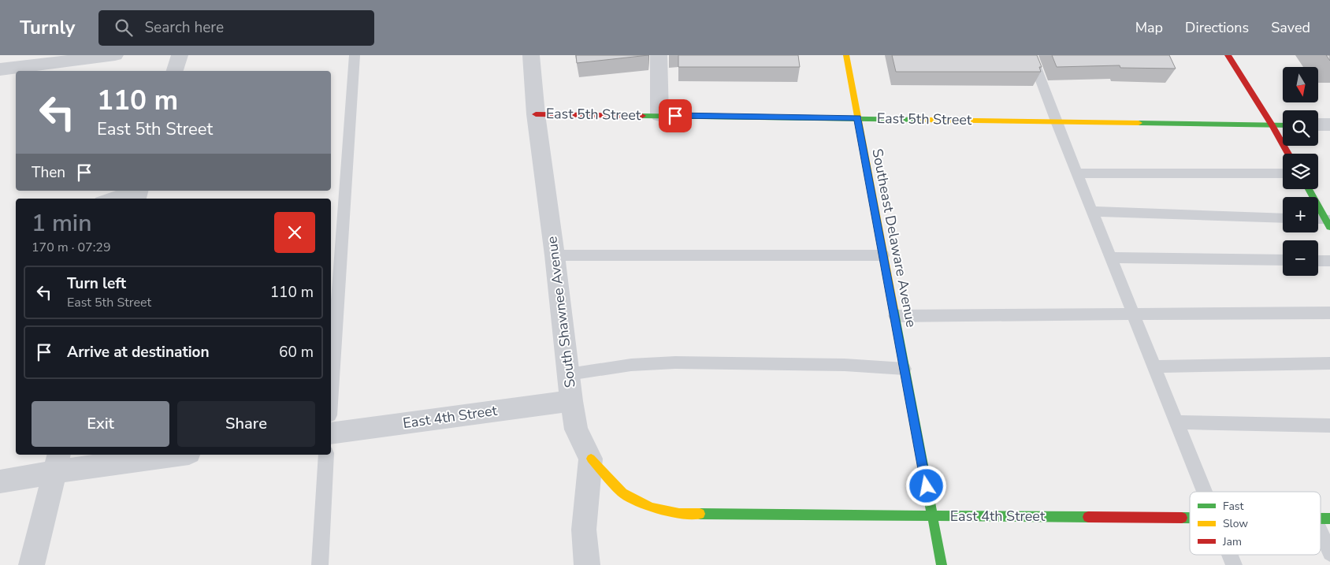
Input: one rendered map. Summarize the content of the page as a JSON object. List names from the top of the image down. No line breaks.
{"streets":{"street":["East 5th Street","Southeast Delaware Avenue","South Shawnee Avenue","East 4th Street"]},"crossings":[["East 5th Street","Southeast Delaware Avenue"],["East 5th Street","South Shawnee Avenue"],["Southeast Delaware Avenue","East 4th Street"],["South Shawnee Avenue","East 4th Street"]],"legend":["Fast","Slow","Jam"],"north":"bottom","page":{"header":"Turnly","search":"Search here","nav":["Map","Directions","Saved"],"map_buttons":["+","−"],"turn":["110 m","East 5th Street"],"then":"Then","heading":["1 min","170 m · 07:29"],"list":[{"name":"Turn left","note":"East 5th Street","value":"110 m"},{"name":"Arrive at destination","value":"60 m"}],"buttons":["Exit","Share"]}}
